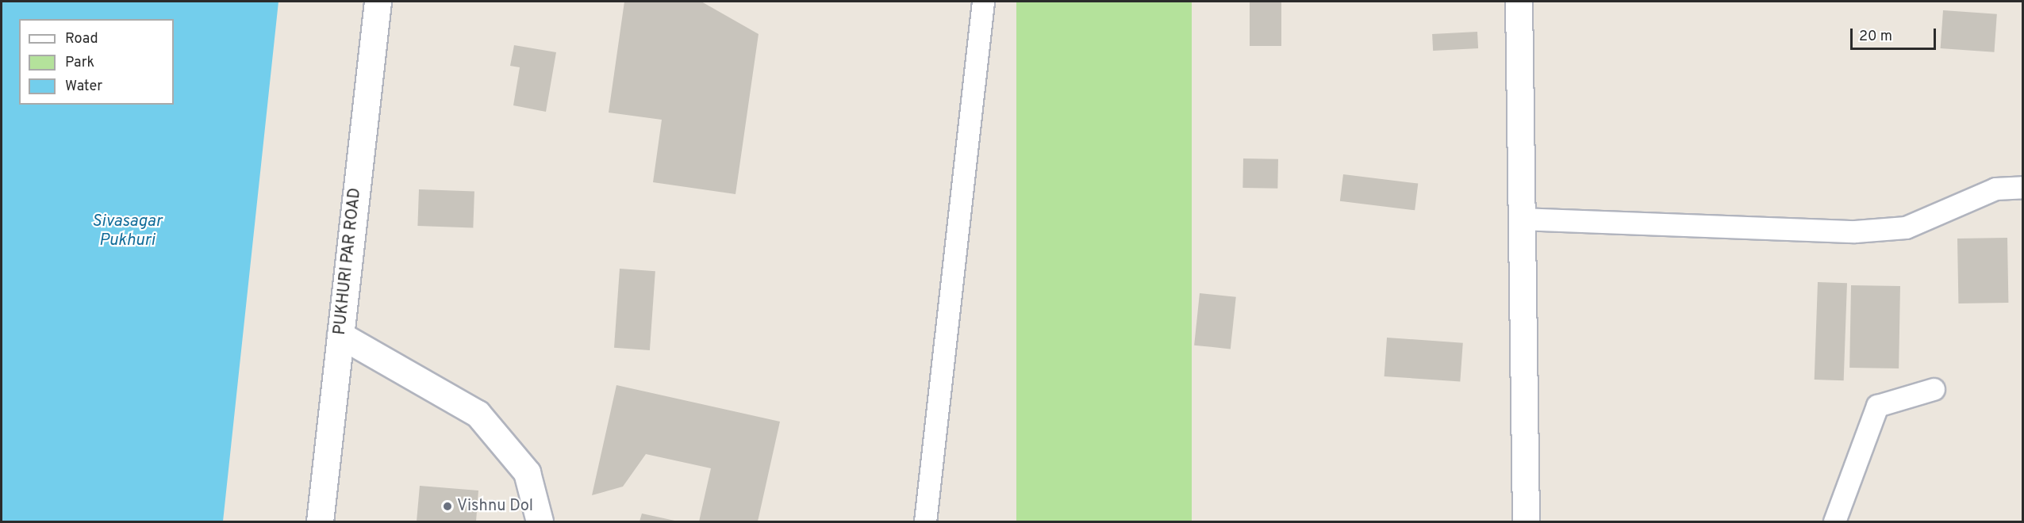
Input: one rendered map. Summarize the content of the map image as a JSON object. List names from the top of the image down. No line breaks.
{"streets":{"street":["PUKHURI PAR ROAD"]},"water":["Sivasagar Pukhuri"],"places":["Vishnu Dol"],"legend":["Road","Park","Water"],"scale_bar":"20 m"}
